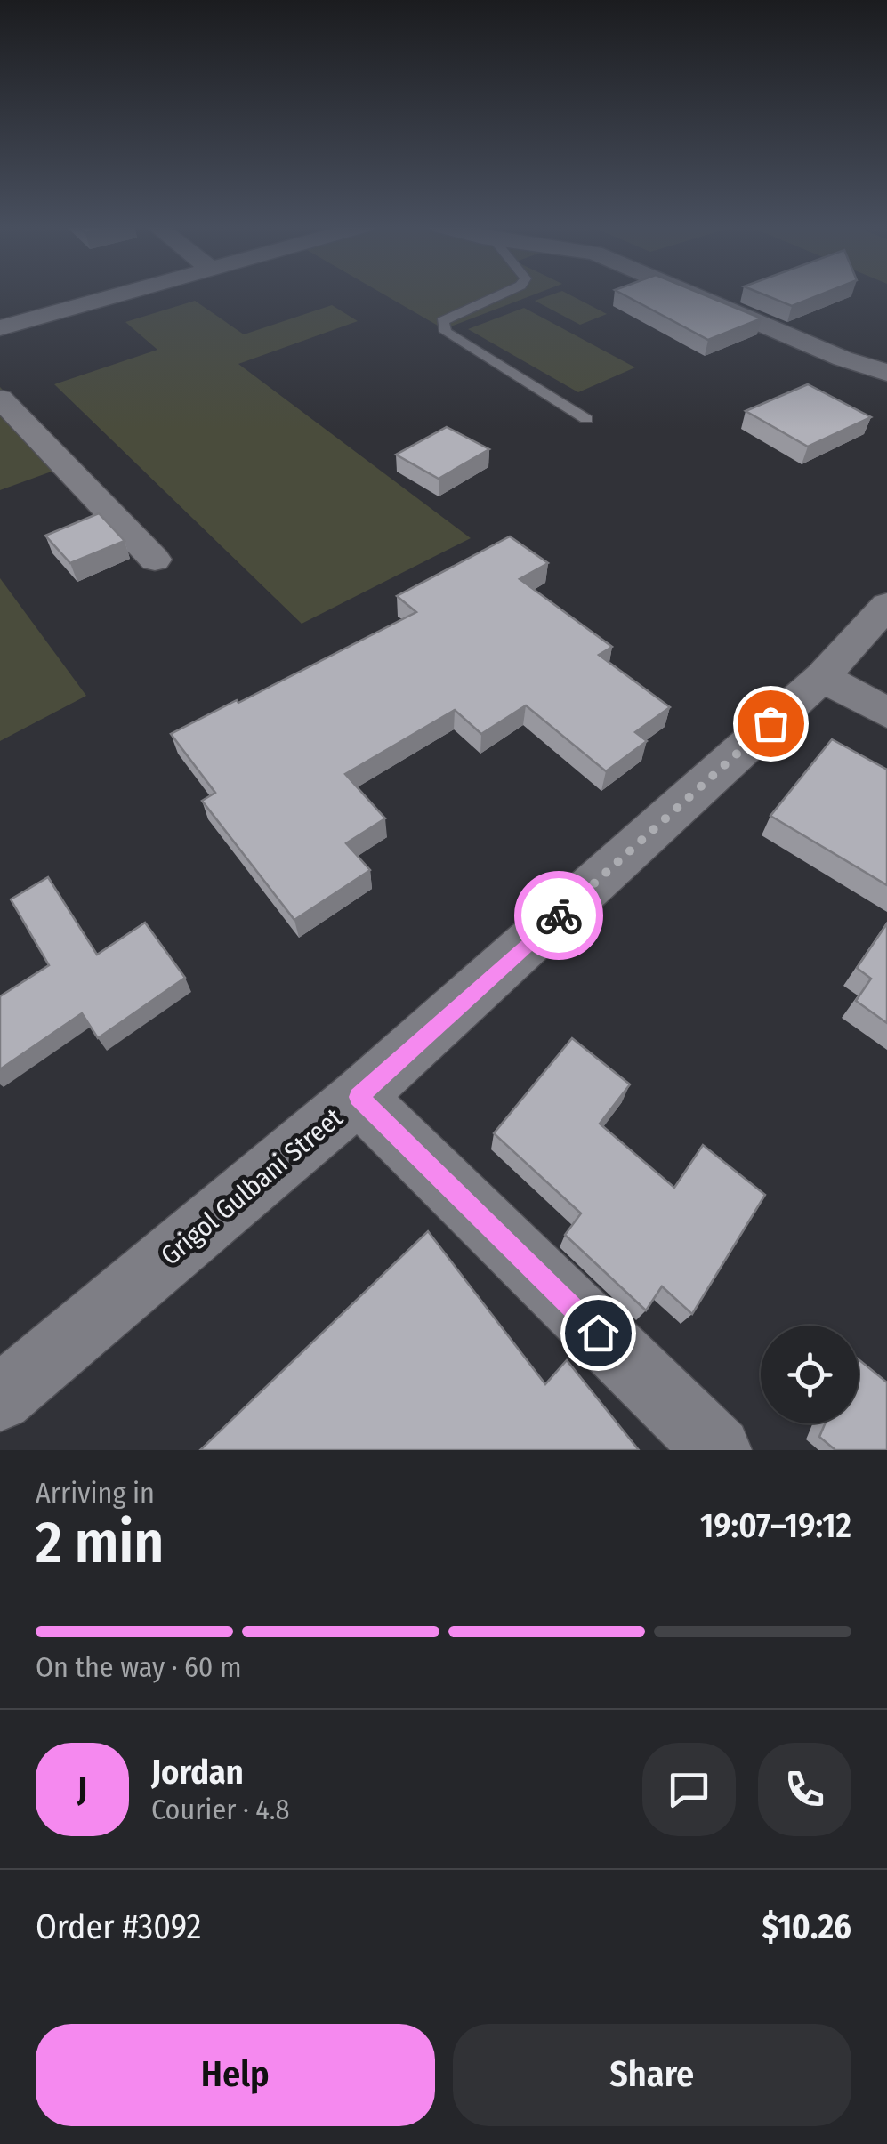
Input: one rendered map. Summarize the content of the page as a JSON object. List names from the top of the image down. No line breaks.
{"streets":{"street":["Grigol Gulbani Street"]},"page":{"heading":["2 min","Arriving in","19:07–19:12"],"panel":["Jordan","Courier · 4.8","Order #3092","$10.26"],"bar":"On the way · 60 m","round":"J","buttons":["Help","Share"]}}
